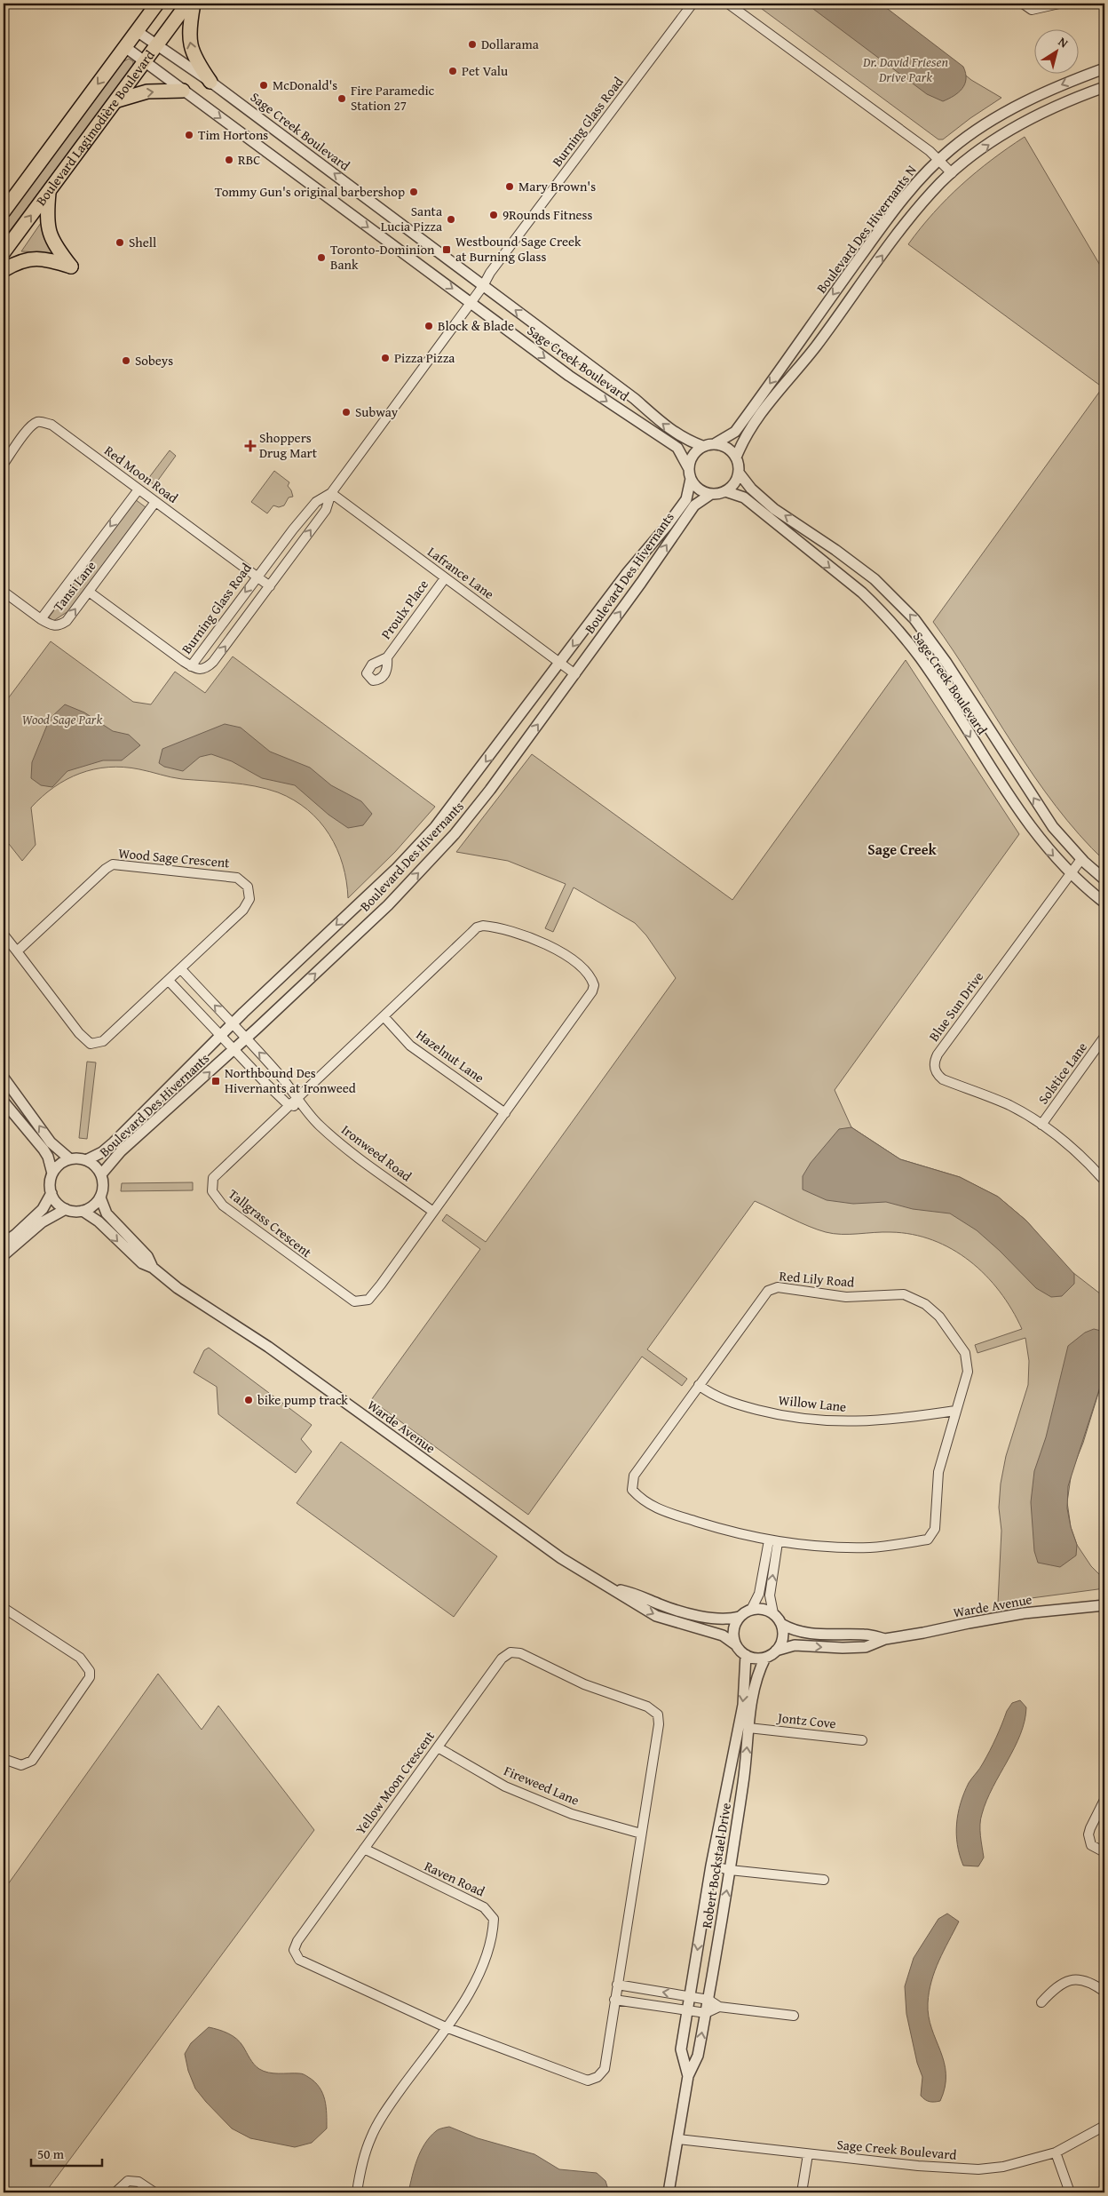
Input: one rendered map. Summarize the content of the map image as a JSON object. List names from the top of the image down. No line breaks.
{"streets":{"main road":["Boulevard Lagimodière Boulevard"],"street":["Burning Glass Road","Sage Creek Boulevard","Boulevard Des Hivernants N","Red Moon Road","Lafrance Lane","Boulevard Des Hivernants","Tansi Lane","Proulx Place","Wood Sage Crescent","Blue Sun Drive","Hazelnut Lane","Solstice Lane","Ironweed Road","Tallgrass Crescent","Red Lily Road","Willow Lane","Warde Avenue","Jontz Cove","Yellow Moon Crescent","Fireweed Lane","Robert Bockstael Drive","Raven Road"]},"crossings":[["Burning Glass Road","Sage Creek Boulevard"],["Burning Glass Road","Red Moon Road"],["Burning Glass Road","Lafrance Lane"],["Boulevard Lagimodière Boulevard","Sage Creek Boulevard"],["Sage Creek Boulevard","Boulevard Des Hivernants N"],["Sage Creek Boulevard","Boulevard Des Hivernants"],["Sage Creek Boulevard","Blue Sun Drive"],["Sage Creek Boulevard","Robert Bockstael Drive"],["Boulevard Des Hivernants N","Boulevard Des Hivernants"],["Red Moon Road","Tansi Lane"],["Lafrance Lane","Boulevard Des Hivernants"],["Lafrance Lane","Proulx Place"],["Boulevard Des Hivernants","Ironweed Road"],["Boulevard Des Hivernants","Warde Avenue"],["Blue Sun Drive","Solstice Lane"],["Hazelnut Lane","Tallgrass Crescent"],["Ironweed Road","Tallgrass Crescent"],["Red Lily Road","Willow Lane"],["Warde Avenue","Robert Bockstael Drive"],["Jontz Cove","Robert Bockstael Drive"],["Yellow Moon Crescent","Fireweed Lane"],["Yellow Moon Crescent","Raven Road"]],"districts":["Sage Creek"],"parks":["Dr. David Friesen Drive Park","Wood Sage Park"],"places":{"other":["Dollarama","Pet Valu","McDonald's","Fire Paramedic Station 27","Tim Hortons","RBC","Mary Brown's","Tommy Gun's original barbershop","9Rounds Fitness","Santa Lucia Pizza","Shell","Toronto-Dominion Bank","Block & Blade","Pizza Pizza","Sobeys","Subway","bike pump track"],"transit":["Westbound Sage Creek at Burning Glass","Northbound Des Hivernants at Ironweed"],"health":["Shoppers Drug Mart"]},"scale_bar":"50 m","north":"top right"}
